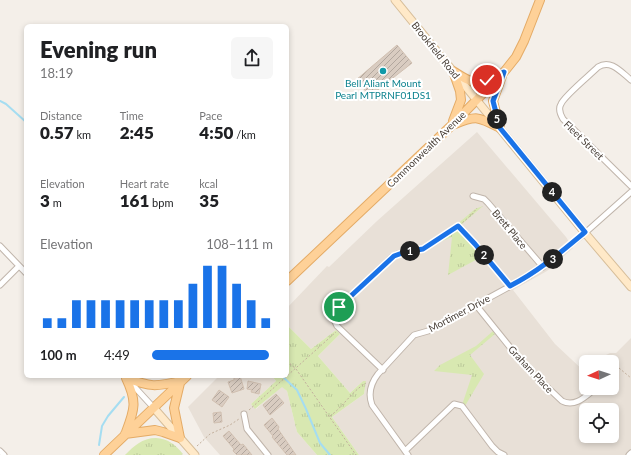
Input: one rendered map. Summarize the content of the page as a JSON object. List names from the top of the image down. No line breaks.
{"streets":{"main road":["Brookfield Road","Commonwealth Avenue"],"street":["Fleet Street","Brett Place","Mortimer Drive","Graham Place"]},"crossings":[["Brookfield Road","Commonwealth Avenue"],["Brookfield Road","Mortimer Drive"],["Brett Place","Mortimer Drive"],["Mortimer Drive","Graham Place"]],"places":["Bell Aliant Mount Pearl MTPRNF01DS1"],"north":"left","page":{"heading":["Evening run","18:19"],"stats":[["Distance","0.57 km"],["Time","2:45"],["Pace","4:50 /km"],["Elevation","3 m"],["Heart rate","161 bpm"],["kcal","35"]],"pins":["5","4","1","2","3"],"chart":["Elevation","108–111 m"],"list":[{"name":"100 m","note":"4:49"}]}}
